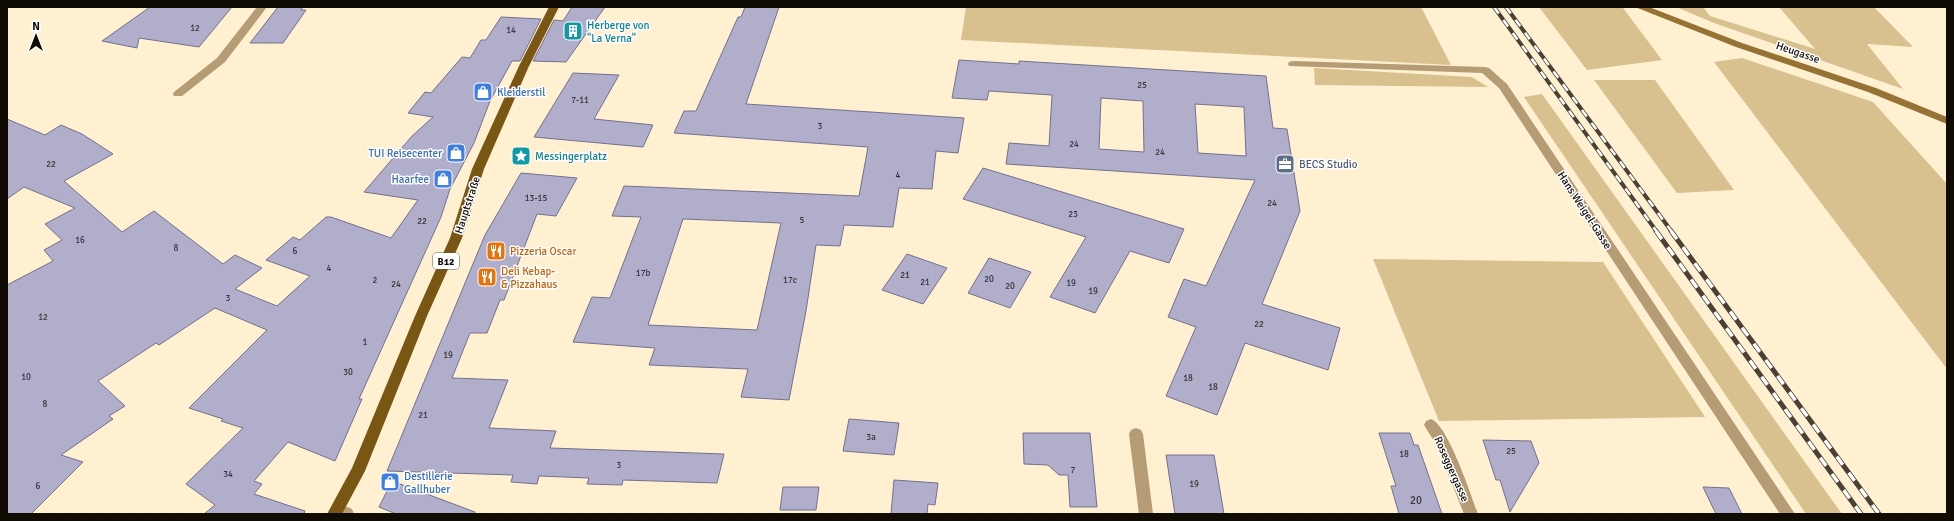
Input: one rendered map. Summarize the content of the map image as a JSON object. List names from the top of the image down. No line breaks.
{"streets":{"main road":["Hauptstraße","B12"],"street":["Heugasse","Hans Weigel-Gasse","Roseggergasse"]},"places":{"building":["Herberge von \"La Verna\""],"shop":["Kleiderstil","TUI Reisecenter","Haarfee","Destillerie Gallhuber"],"place":["Messingerplatz"],"office":["BECS Studio"],"restaurant":["Pizzeria Oscar","Deli Kebap- & Pizzahaus"]},"house_numbers":["12","14","25","7-11","3","24","24","22","4","13-15","24","23","5","22","16","8","6","4","17b","21","20","2","17c","21","19","24","20","19","3","12","22","1","19","30","10","18","18","8","21","3a","25","18","3","7","34","19","6","20"],"north":"top"}
